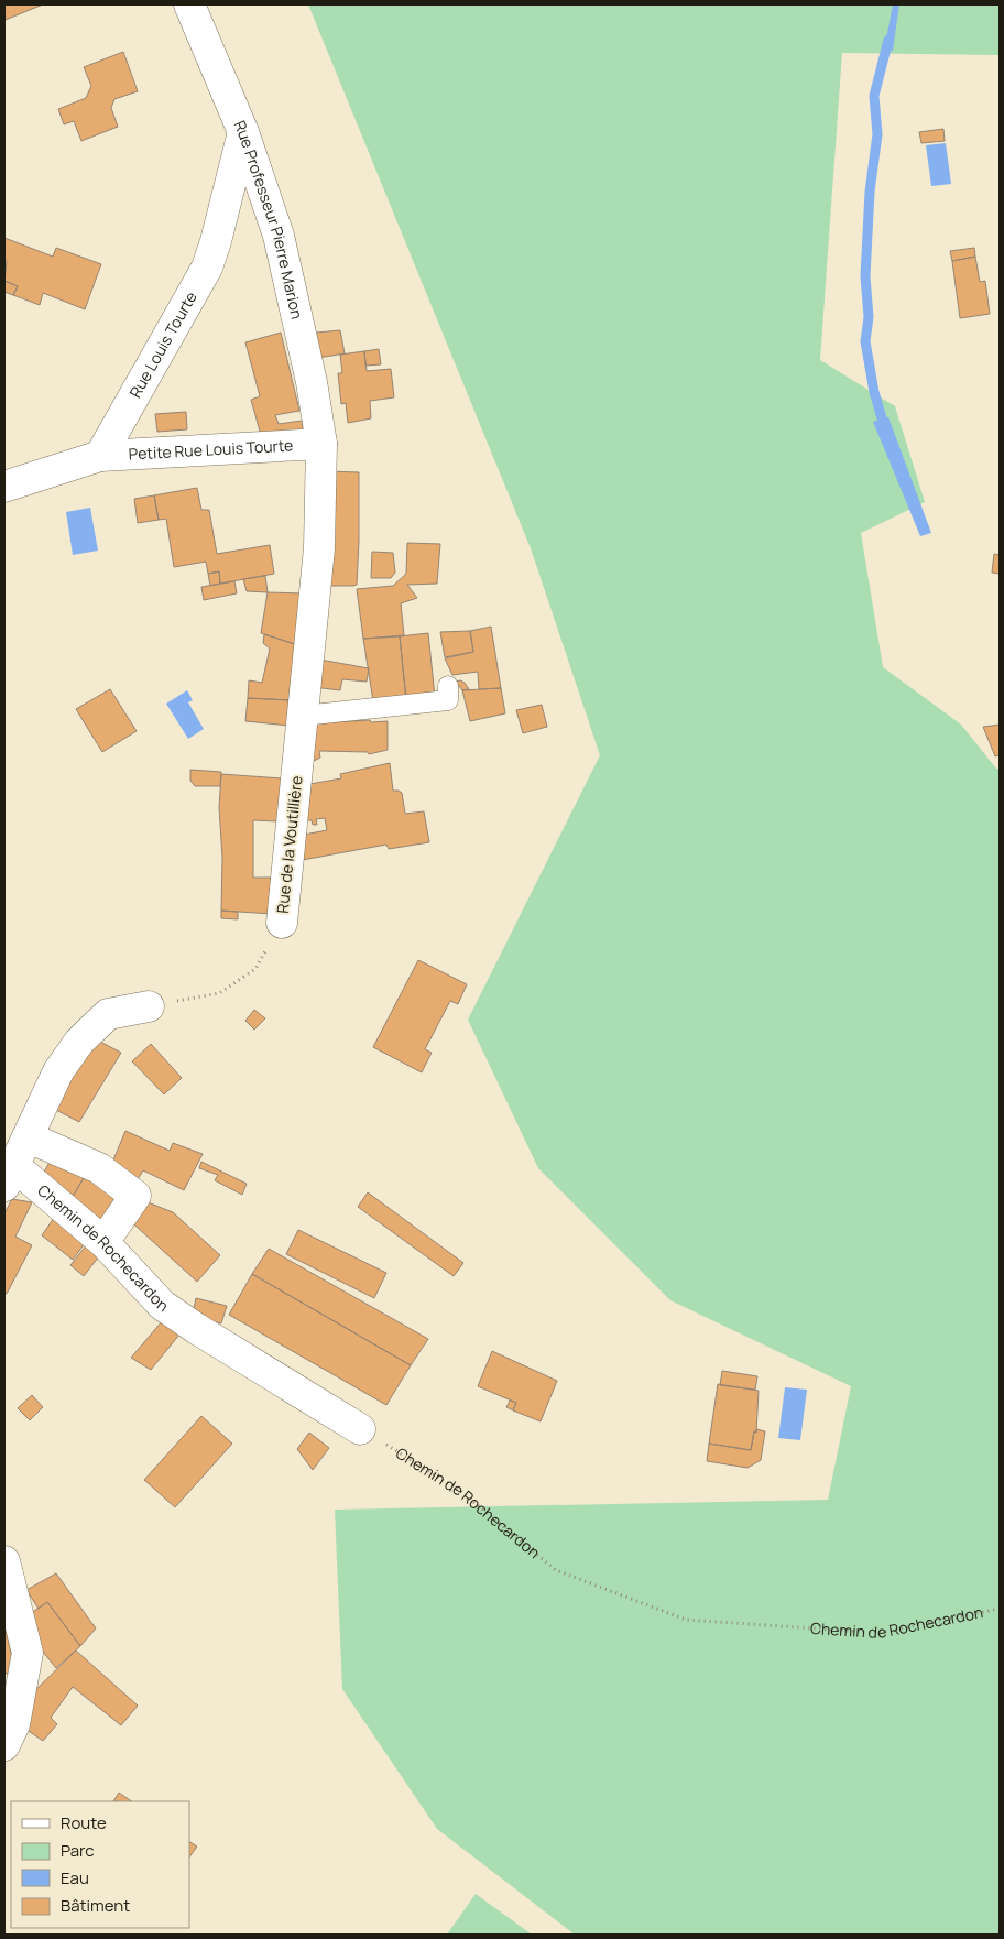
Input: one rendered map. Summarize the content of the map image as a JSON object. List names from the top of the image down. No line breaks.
{"streets":{"street":["Rue Professeur Pierre Marion","Rue Louis Tourte","Petite Rue Louis Tourte","Rue de la Voutillière","Chemin de Rochecardon"]},"crossings":[["Rue Professeur Pierre Marion","Rue Louis Tourte"],["Rue Professeur Pierre Marion","Petite Rue Louis Tourte"],["Rue Professeur Pierre Marion","Rue de la Voutillière"],["Rue Louis Tourte","Petite Rue Louis Tourte"],["Petite Rue Louis Tourte","Rue de la Voutillière"]],"legend":["Route","Parc","Eau","Bâtiment"]}
